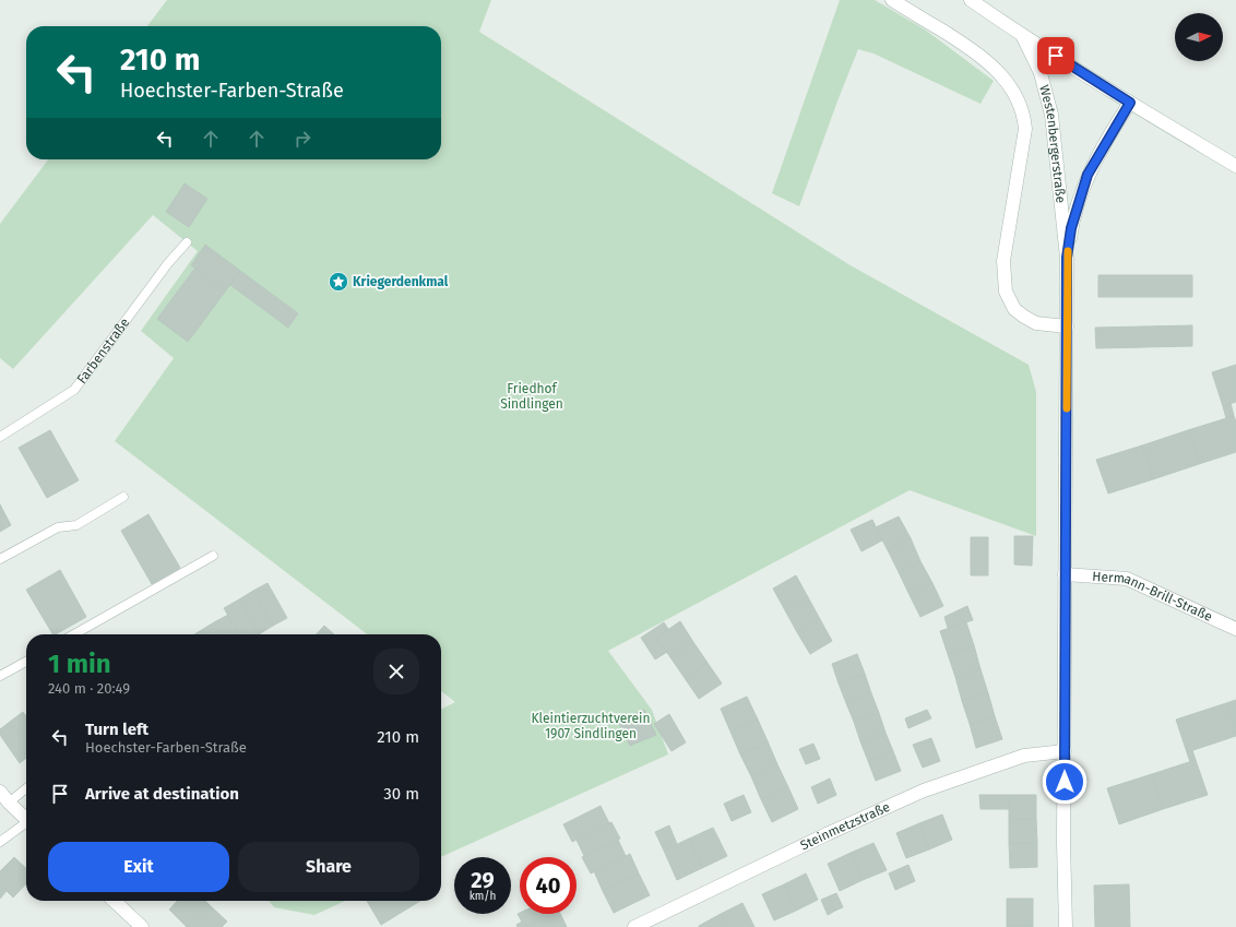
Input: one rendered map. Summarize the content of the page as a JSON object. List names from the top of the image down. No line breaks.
{"streets":{"street":["Westenbergerstraße","Hermann-Brill-Straße","Steinmetzstraße"],"lane":["Farbenstraße"]},"crossings":[["Westenbergerstraße","Hermann-Brill-Straße"],["Westenbergerstraße","Steinmetzstraße"]],"parks":["Friedhof Sindlingen","Kleintierzuchtverein 1907 Sindlingen"],"places":{"place":["Kriegerdenkmal"]},"north":"right","page":{"turn":["210 m","Hoechster-Farben-Straße"],"heading":["1 min","240 m · 20:49"],"list":[{"name":"Turn left","note":"Hoechster-Farben-Straße","value":"210 m"},{"name":"Arrive at destination","value":"30 m"}],"buttons":["Exit","Share"],"speed":"29 km/h","limit":"40"}}
